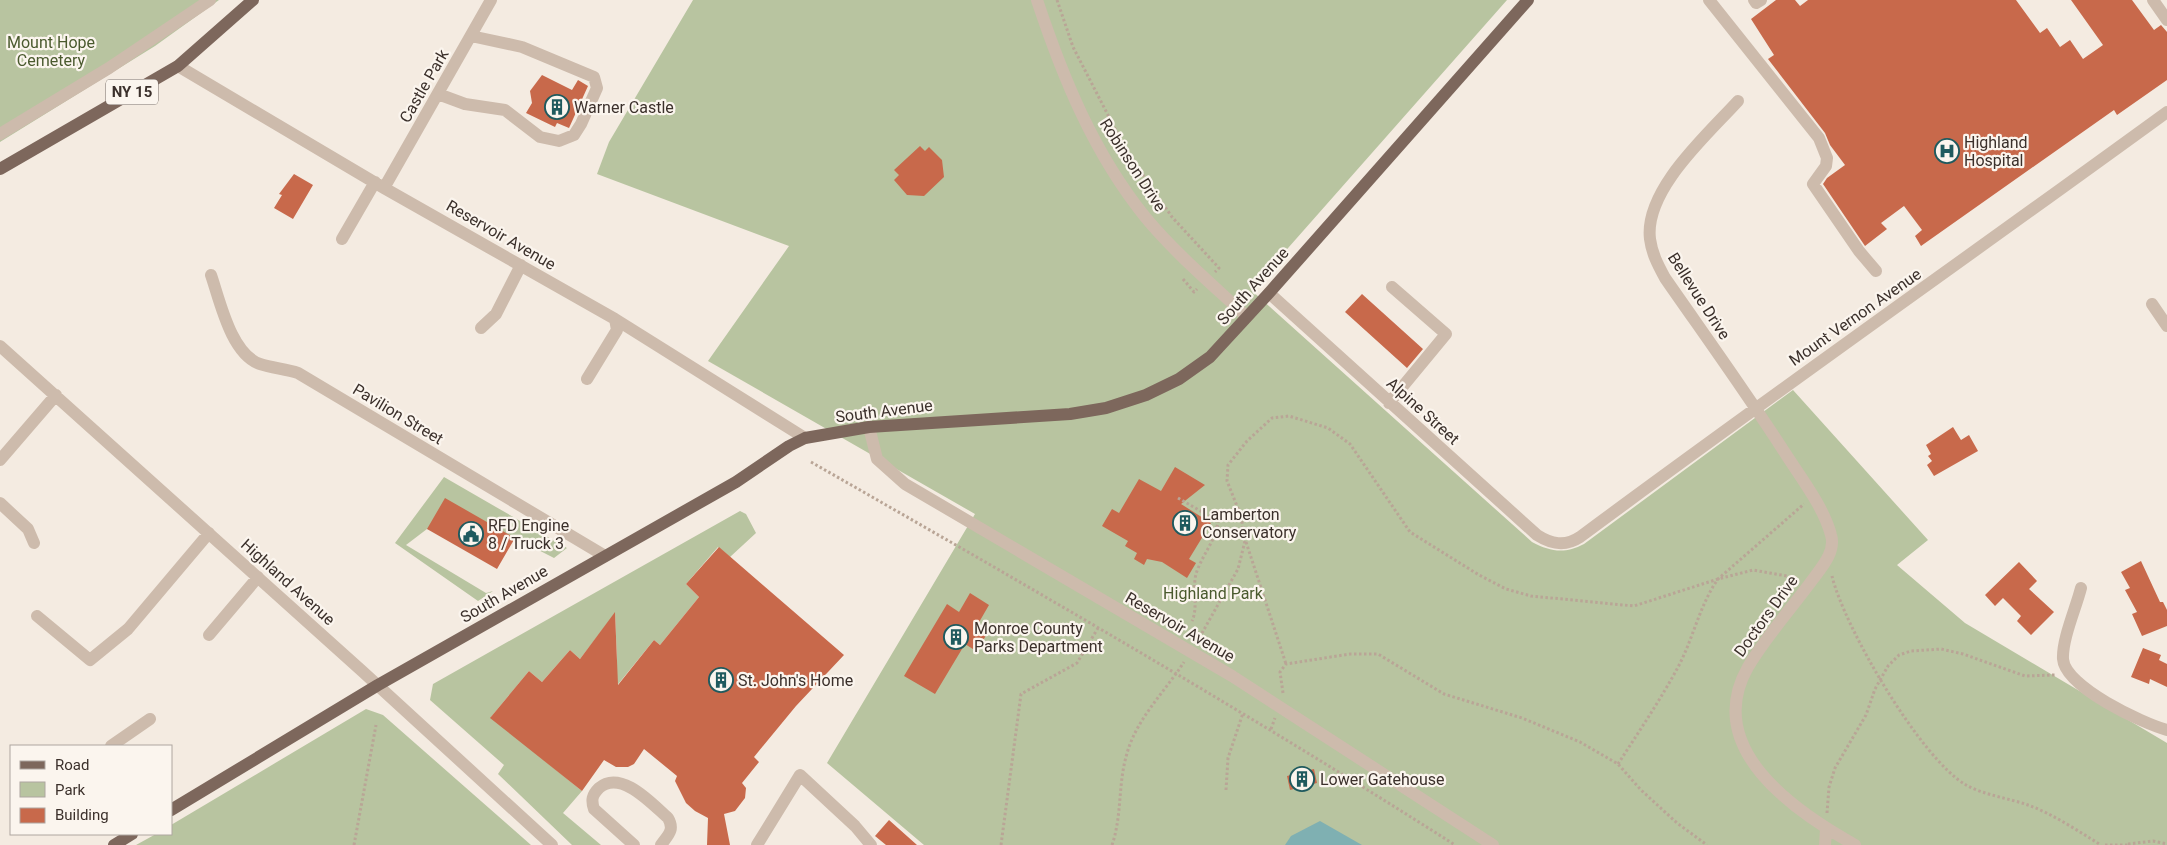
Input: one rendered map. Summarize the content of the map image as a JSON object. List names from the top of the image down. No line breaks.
{"streets":{"main road":["NY 15","South Avenue"],"street":["Castle Park","Robinson Drive","Reservoir Avenue","Bellevue Drive","Mount Vernon Avenue","Alpine Street","Pavilion Street","Highland Avenue","Doctors Drive"]},"crossings":[["Castle Park","Reservoir Avenue"],["NY 15","Reservoir Avenue"],["Robinson Drive","South Avenue"],["Reservoir Avenue","South Avenue"],["South Avenue","Alpine Street"],["South Avenue","Pavilion Street"],["South Avenue","Highland Avenue"],["Bellevue Drive","Mount Vernon Avenue"],["Bellevue Drive","Doctors Drive"],["Mount Vernon Avenue","Alpine Street"],["Mount Vernon Avenue","Doctors Drive"]],"parks":["Mount Hope Cemetery","Highland Park"],"places":{"building":["Warner Castle","Lamberton Conservatory","Monroe County Parks Department","St. John's Home","Lower Gatehouse"],"hospital":["Highland Hospital"],"public building":["RFD Engine 8 / Truck 3"]},"legend":["Road","Park","Building"]}
